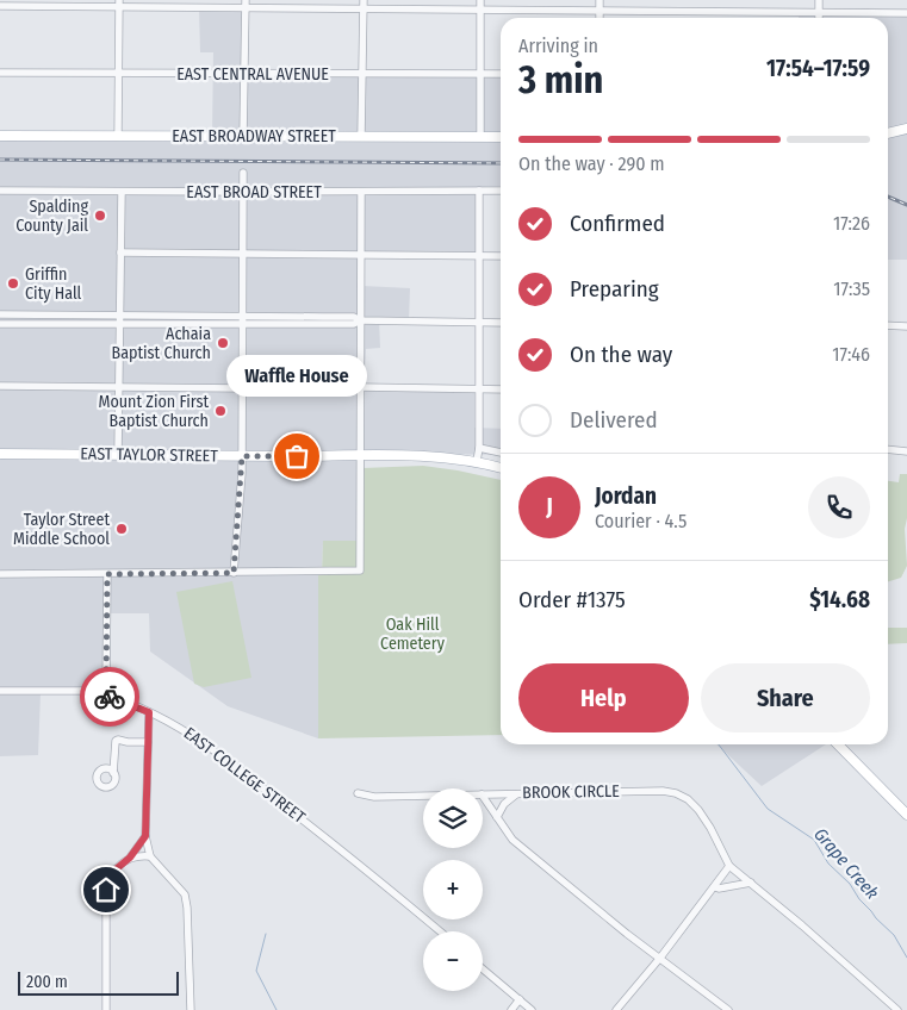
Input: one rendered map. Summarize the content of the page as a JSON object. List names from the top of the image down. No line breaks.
{"streets":{"main road":["EAST BROADWAY STREET","EAST TAYLOR STREET"],"street":["EAST CENTRAL AVENUE","EAST BROAD STREET","EAST COLLEGE STREET","BROOK CIRCLE"]},"water":["Grape Creek"],"parks":["Oak Hill Cemetery"],"places":["Spalding County Jail","Griffin City Hall","Achaia Baptist Church","Mount Zion First Baptist Church","Waffle House","Taylor Street Middle School"],"scale_bar":"200 m","page":{"heading":["3 min","Arriving in","17:54–17:59"],"panel":["Jordan","Courier · 4.5","Order #1375","$14.68"],"bar":"On the way · 290 m","list":[["Confirmed","17:26"],["Preparing","17:35"],["On the way","17:46"],"Delivered"],"bubble":"Waffle House","round":"J","buttons":["Help","Share"],"map_buttons":["+","−"],"scale":"200 m"}}
